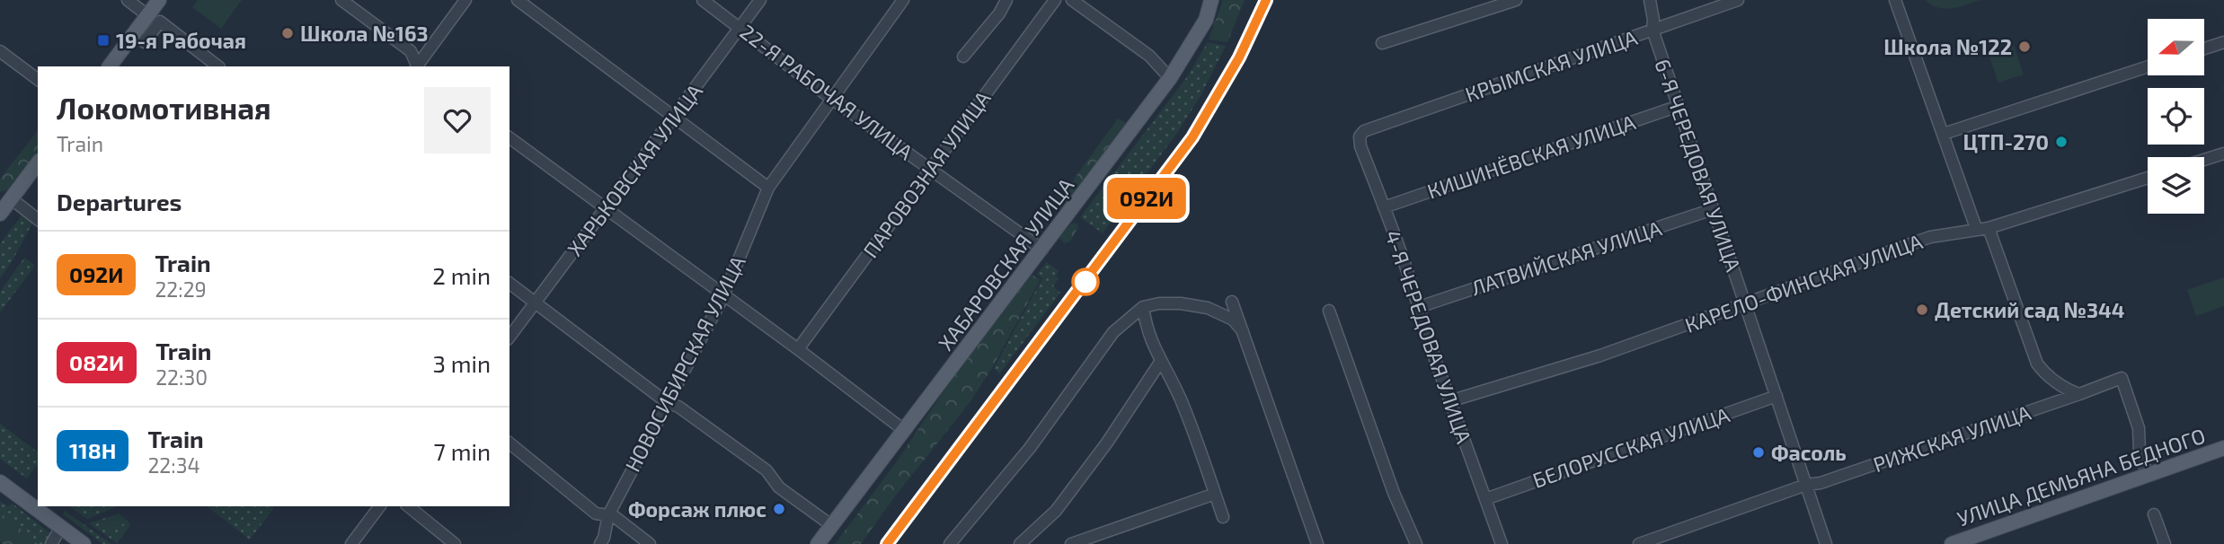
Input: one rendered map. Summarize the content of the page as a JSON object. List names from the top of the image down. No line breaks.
{"streets":{"main road":["ХАБАРОВСКАЯ УЛИЦА","УЛИЦА ДЕМЬЯНА БЕДНОГО"],"street":["КРЫМСКАЯ УЛИЦА","22-Я РАБОЧАЯ УЛИЦА","КИШИНЁВСКАЯ УЛИЦА","6-Я ЧЕРЕДОВАЯ УЛИЦА","ХАРЬКОВСКАЯ УЛИЦА","ПАРОВОЗНАЯ УЛИЦА","ЛАТВИЙСКАЯ УЛИЦА","КАРЕЛО-ФИНСКАЯ УЛИЦА","4-Я ЧЕРЕДОВАЯ УЛИЦА","НОВОСИБИРСКАЯ УЛИЦА","РИЖСКАЯ УЛИЦА","БЕЛОРУССКАЯ УЛИЦА"]},"crossings":[["КРЫМСКАЯ УЛИЦА","6-Я ЧЕРЕДОВАЯ УЛИЦА"],["КРЫМСКАЯ УЛИЦА","4-Я ЧЕРЕДОВАЯ УЛИЦА"],["22-Я РАБОЧАЯ УЛИЦА","ХАРЬКОВСКАЯ УЛИЦА"],["22-Я РАБОЧАЯ УЛИЦА","ПАРОВОЗНАЯ УЛИЦА"],["22-Я РАБОЧАЯ УЛИЦА","ХАБАРОВСКАЯ УЛИЦА"],["22-Я РАБОЧАЯ УЛИЦА","НОВОСИБИРСКАЯ УЛИЦА"],["КИШИНЁВСКАЯ УЛИЦА","6-Я ЧЕРЕДОВАЯ УЛИЦА"],["КИШИНЁВСКАЯ УЛИЦА","4-Я ЧЕРЕДОВАЯ УЛИЦА"],["6-Я ЧЕРЕДОВАЯ УЛИЦА","ЛАТВИЙСКАЯ УЛИЦА"],["6-Я ЧЕРЕДОВАЯ УЛИЦА","КАРЕЛО-ФИНСКАЯ УЛИЦА"],["6-Я ЧЕРЕДОВАЯ УЛИЦА","РИЖСКАЯ УЛИЦА"],["6-Я ЧЕРЕДОВАЯ УЛИЦА","БЕЛОРУССКАЯ УЛИЦА"],["ЛАТВИЙСКАЯ УЛИЦА","4-Я ЧЕРЕДОВАЯ УЛИЦА"],["КАРЕЛО-ФИНСКАЯ УЛИЦА","4-Я ЧЕРЕДОВАЯ УЛИЦА"],["4-Я ЧЕРЕДОВАЯ УЛИЦА","БЕЛОРУССКАЯ УЛИЦА"],["РИЖСКАЯ УЛИЦА","УЛИЦА ДЕМЬЯНА БЕДНОГО"]],"places":{"other":["Школа №163","Школа №122","ЦТП-270","Детский сад №344","Фасоль","Форсаж плюс"],"transit":["19-я Рабочая"]},"north":"left","page":{"on_map":"092И","heading":[["Локомотивная","Train"],"Departures"],"list":[{"mark":"092И","name":"Train","note":"22:29","value":"2 min"},{"mark":"082И","name":"Train","note":"22:30","value":"3 min"},{"mark":"118Н","name":"Train","note":"22:34","value":"7 min"}]}}
